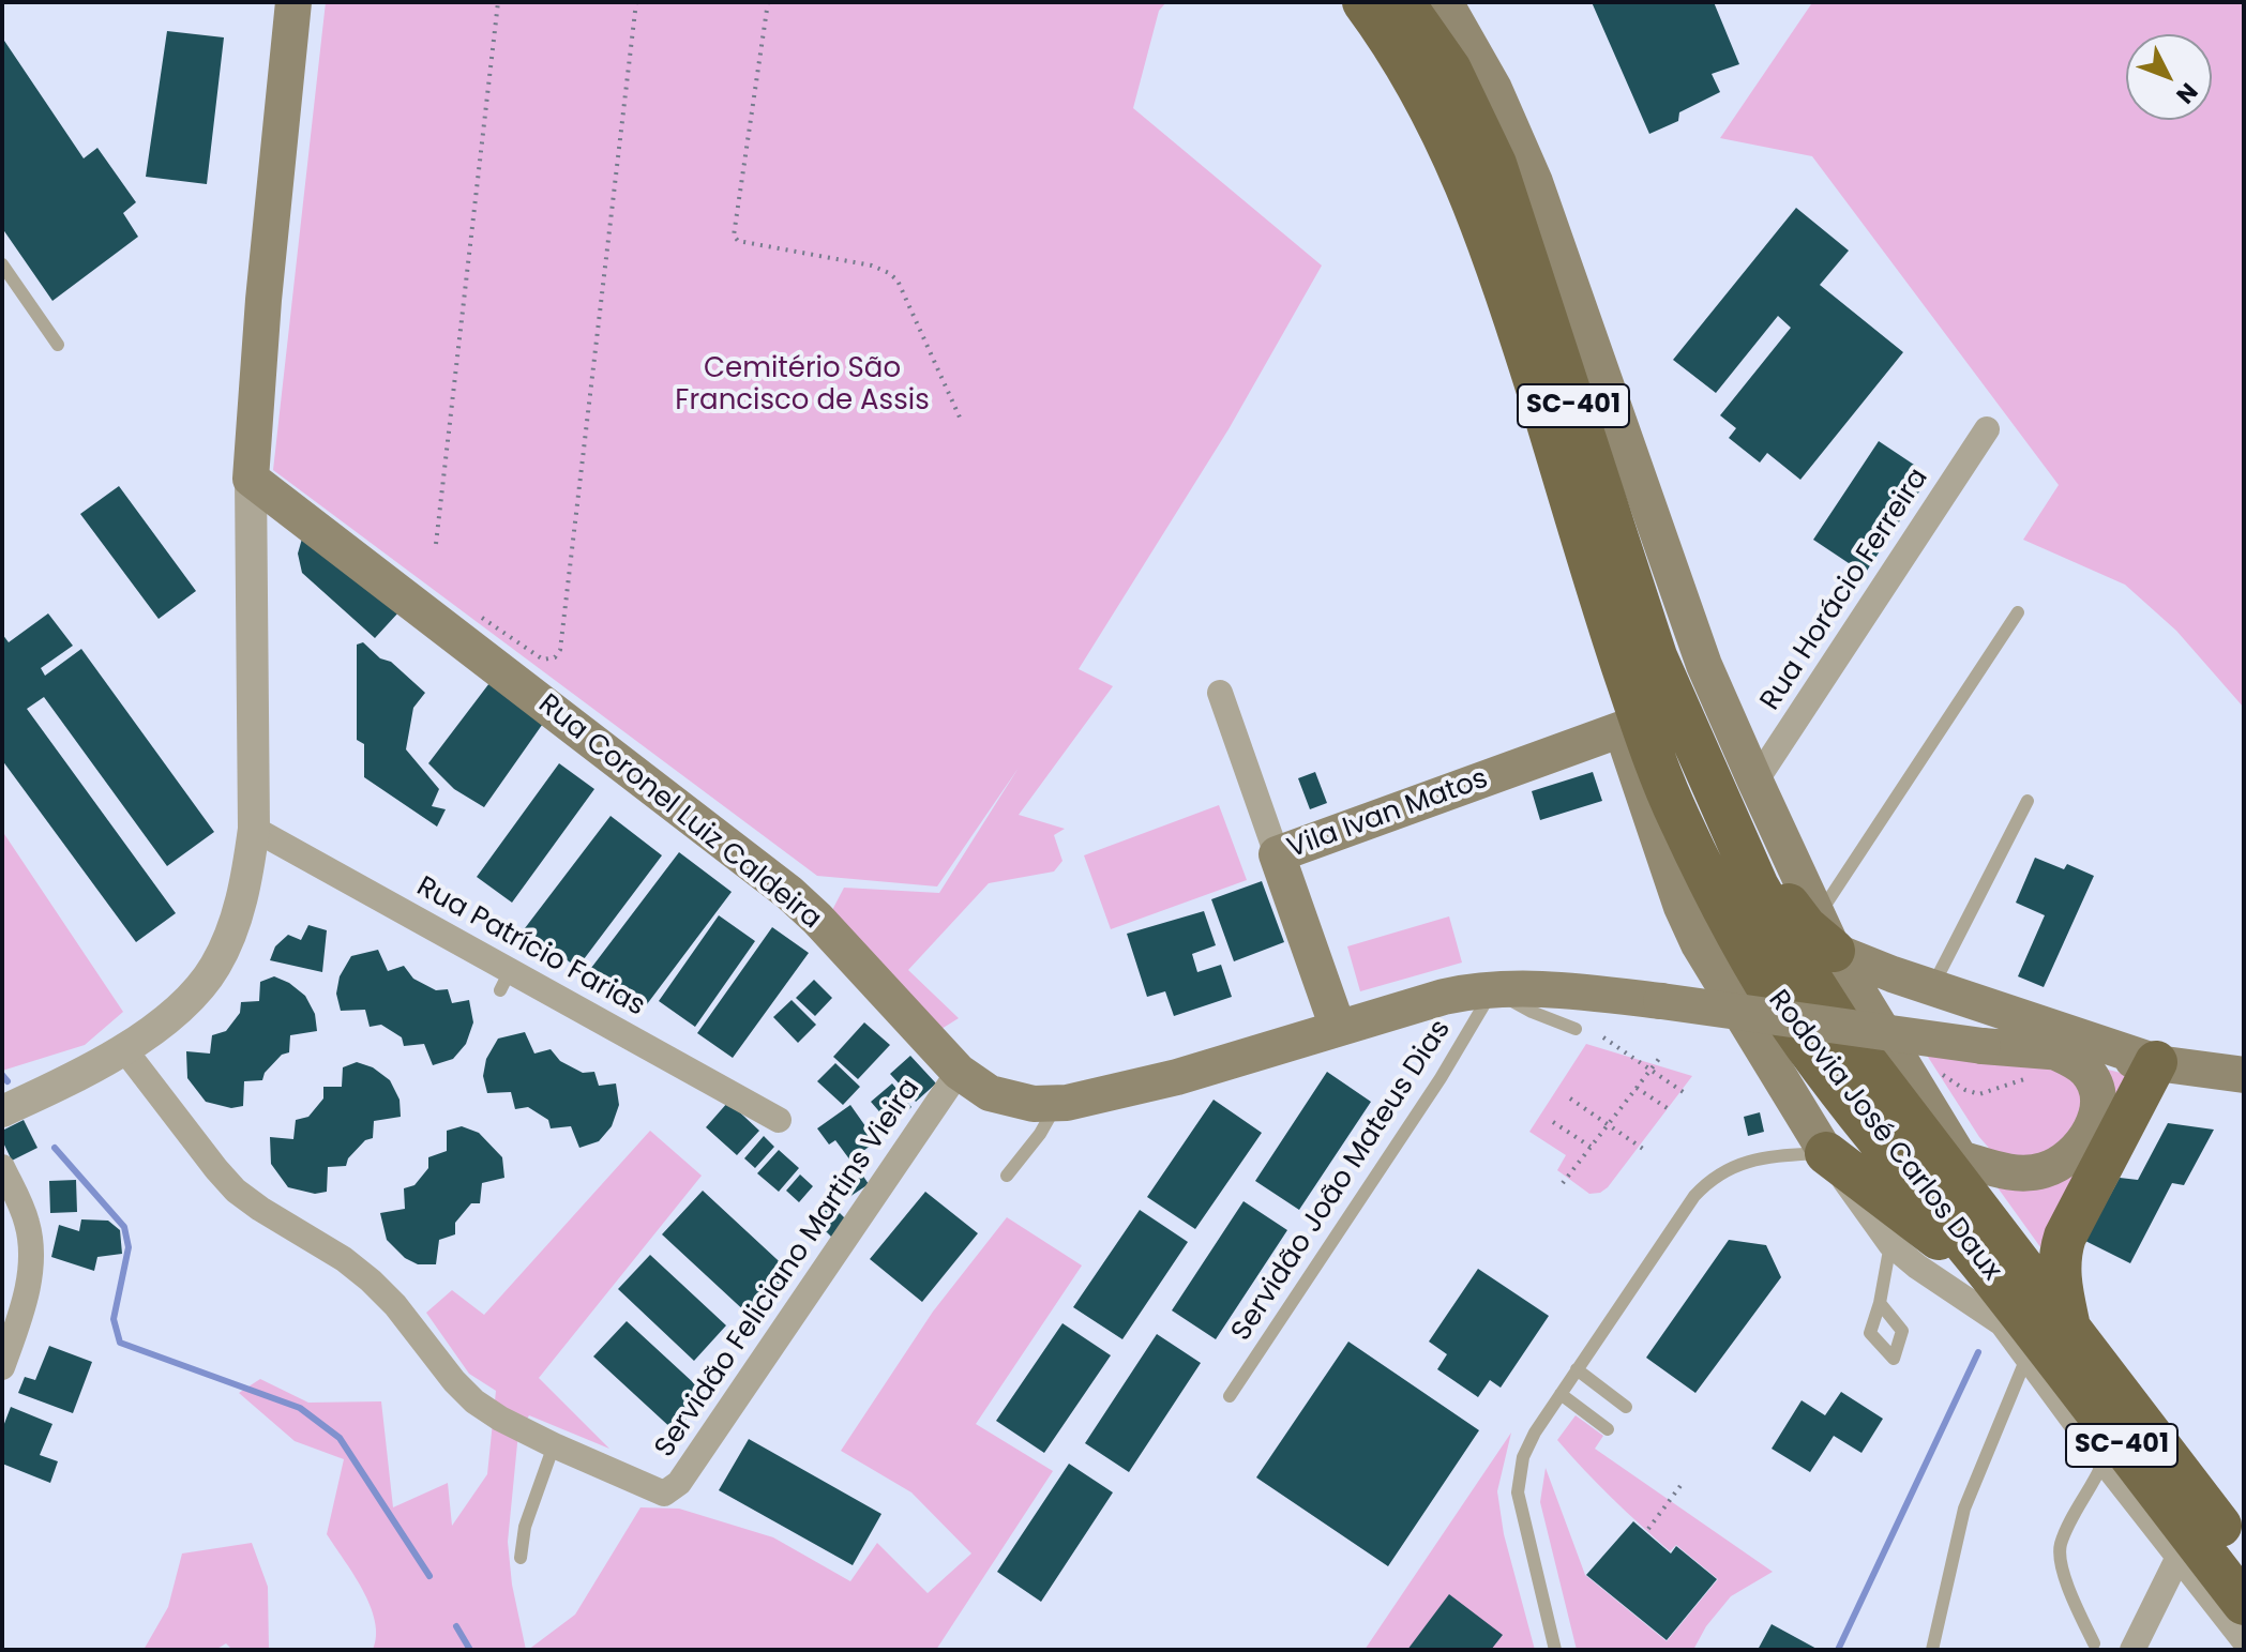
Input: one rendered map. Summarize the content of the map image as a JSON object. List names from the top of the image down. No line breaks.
{"streets":{"highway":["SC-401","Rodovia José Carlos Daux"],"main road":["Rua Coronel Luiz Caldeira","Vila Ivan Matos"],"street":["Rua Horácio Ferreira","Rua Patrício Farias","Servidão Feliciano Martins Vieira"],"lane":["Servidão João Mateus Dias"]},"crossings":[["Rua Coronel Luiz Caldeira","Vila Ivan Matos"],["Rua Coronel Luiz Caldeira","Servidão João Mateus Dias"],["Rua Coronel Luiz Caldeira","Servidão Feliciano Martins Vieira"]],"parks":["Cemitério São Francisco de Assis"],"north":"bottom right"}
